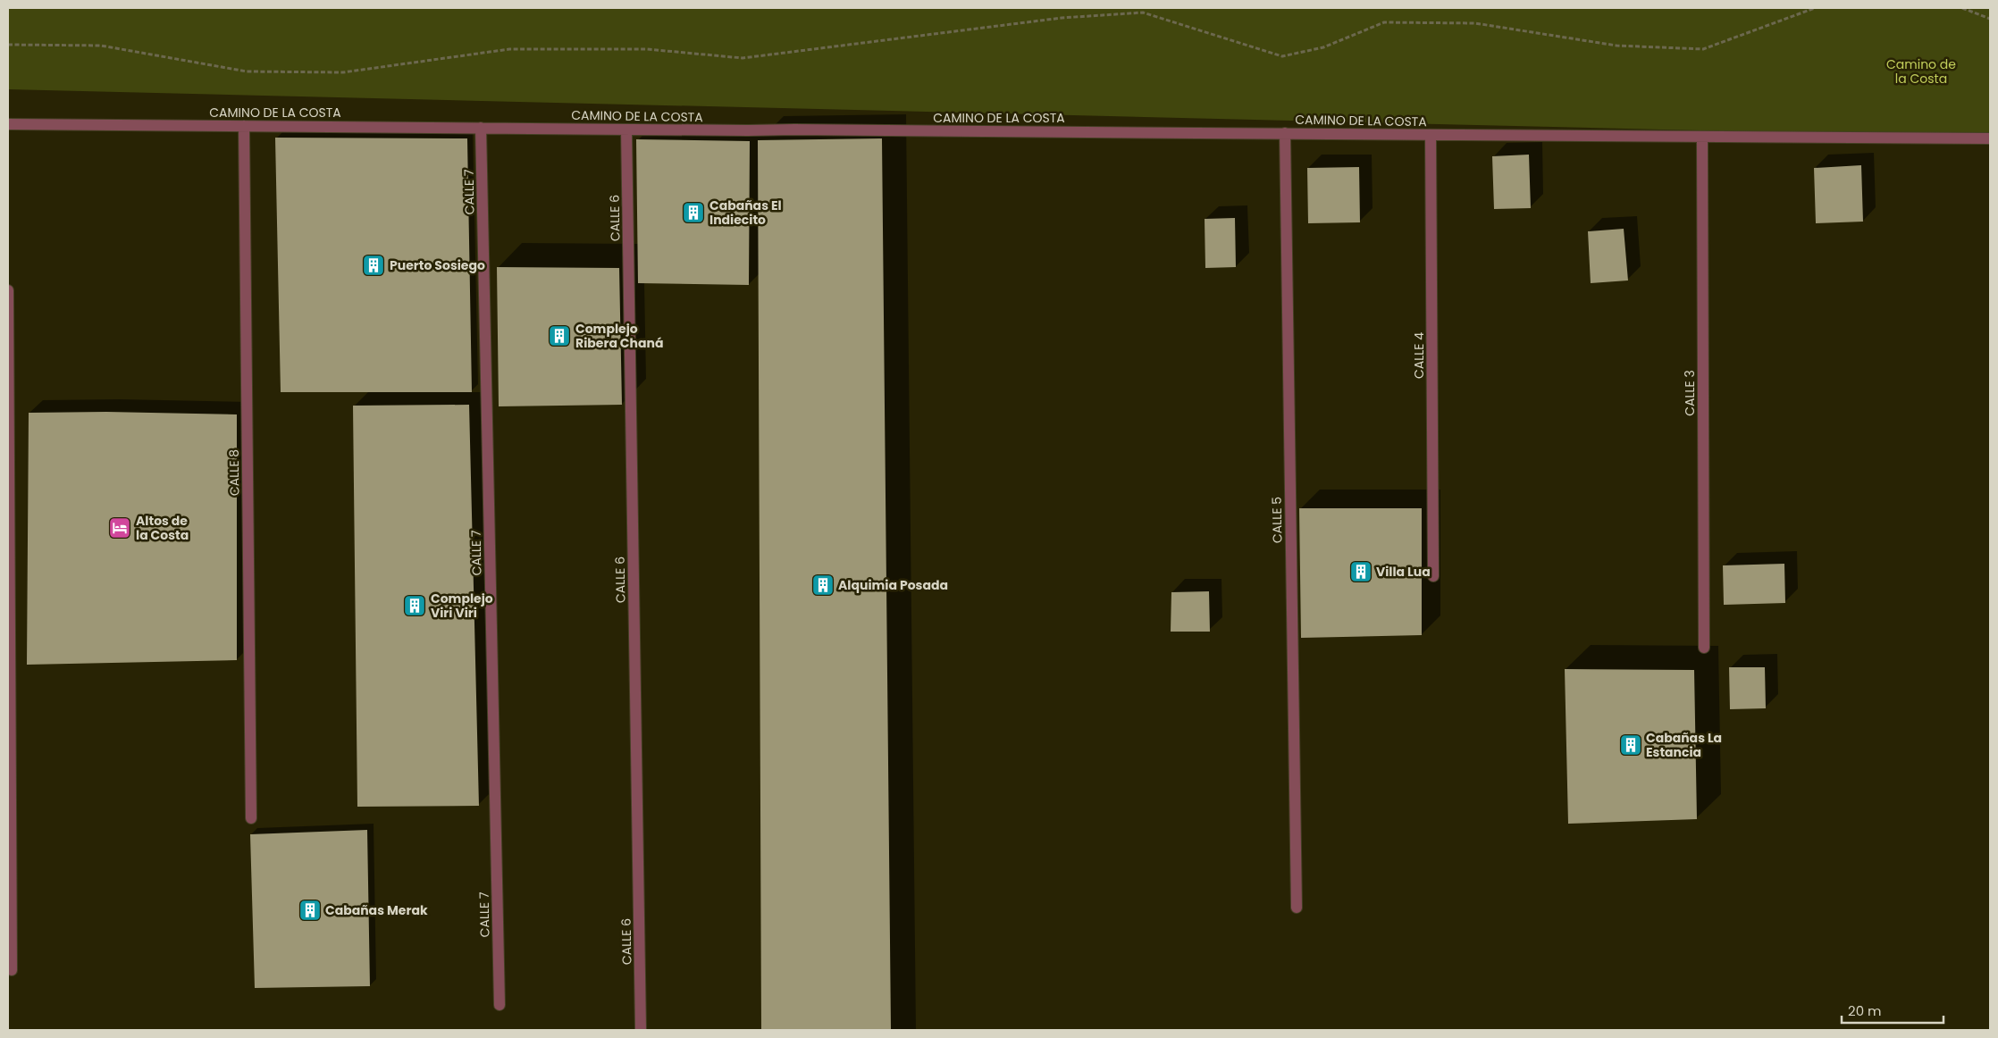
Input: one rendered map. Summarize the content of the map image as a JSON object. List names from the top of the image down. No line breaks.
{"streets":{"street":["CAMINO DE LA COSTA","CALLE 7","CALLE 6","CALLE 4","CALLE 3","CALLE 8","CALLE 5"]},"crossings":[["CAMINO DE LA COSTA","CALLE 7"],["CAMINO DE LA COSTA","CALLE 6"],["CAMINO DE LA COSTA","CALLE 4"],["CAMINO DE LA COSTA","CALLE 3"],["CAMINO DE LA COSTA","CALLE 8"],["CAMINO DE LA COSTA","CALLE 5"]],"parks":["Camino de la Costa"],"places":{"building":["Cabañas El Indiecito","Puerto Sosiego","Complejo Ribera Chaná","Villa Lua","Alquimia Posada","Complejo Viri Viri","Cabañas La Estancia","Cabañas Merak"],"hotel":["Altos de la Costa"]},"scale_bar":"20 m"}
